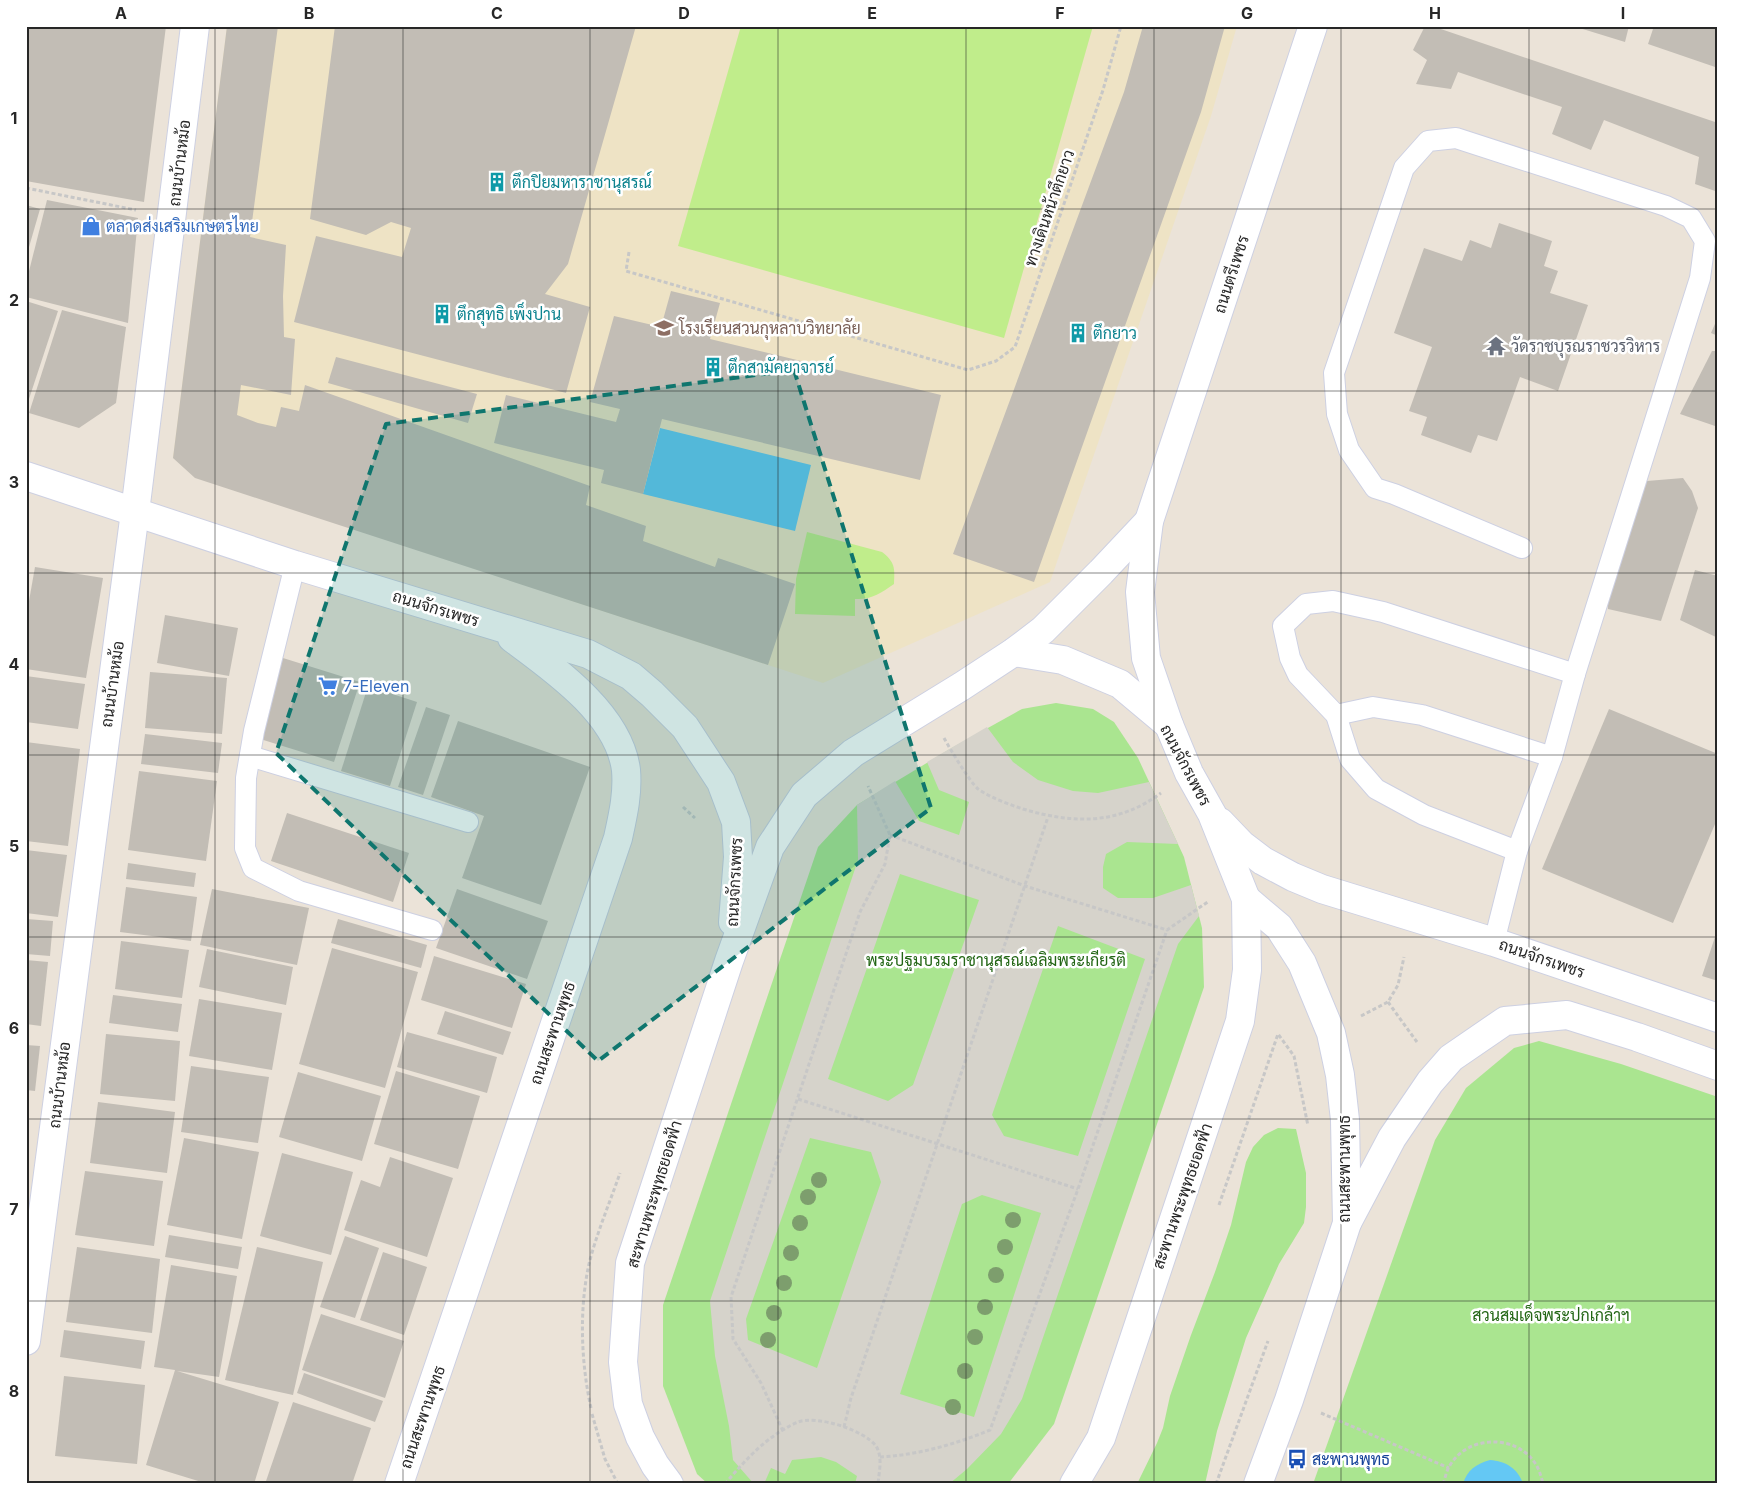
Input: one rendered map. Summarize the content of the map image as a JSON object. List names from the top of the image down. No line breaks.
{"streets":{"main road":["ถนนบ้านหม้อ","ถนนตรีเพชร","ถนนจักรเพชร","ถนนสะพานพุทธ","สะพานพระพุทธยอดฟ้า"],"path":["ทางเดินหน้าตึกยาว"]},"crossings":[["ถนนบ้านหม้อ","ถนนจักรเพชร"],["ถนนตรีเพชร","ถนนจักรเพชร"],["ถนนจักรเพชร","ถนนสะพานพุทธ"],["ถนนจักรเพชร","สะพานพระพุทธยอดฟ้า"],["ถนนสะพานพุทธ","สะพานพระพุทธยอดฟ้า"]],"parks":["พระปฐมบรมราชานุสรณ์เฉลิมพระเกียรติ","สวนสมเด็จพระปกเกล้าฯ"],"places":{"building":["ตึกปิยมหาราชานุสรณ์","ตึกสุทธิ เพ็งปาน","ตึกยาว","ตึกสามัคยาจารย์"],"shop":["ตลาดส่งเสริมเกษตรไทย"],"school or university":["โรงเรียนสวนกุหลาบวิทยาลัย"],"temple":["วัดราชบุรณราชวรวิหาร"],"supermarket":["7-Eleven"],"bus stop":["สะพานพุทธ"]},"grid":{"columns":["A","B","C","D","E","F","G","H","I"],"rows":["1","2","3","4","5","6","7","8"]}}
